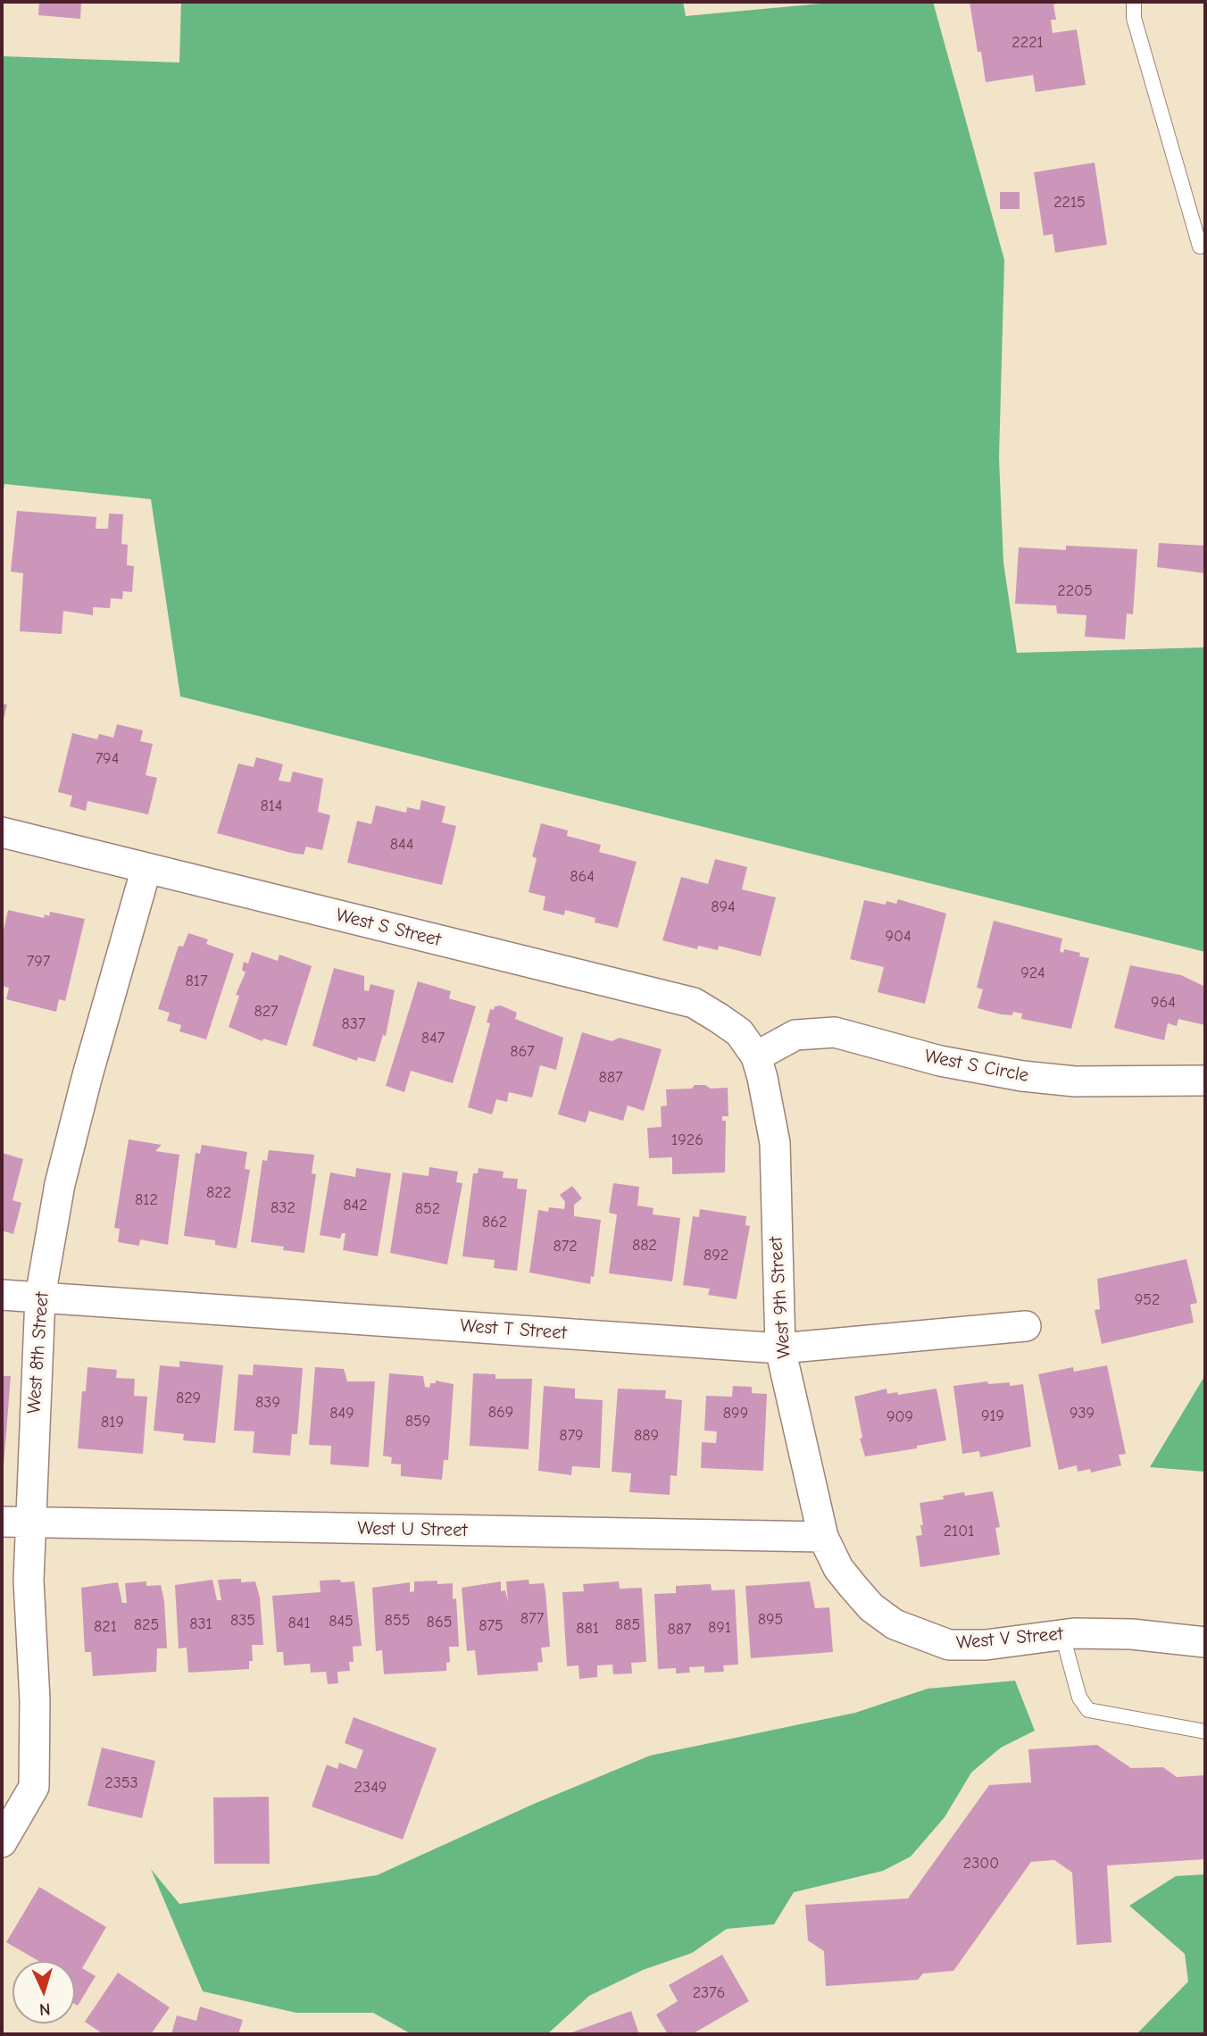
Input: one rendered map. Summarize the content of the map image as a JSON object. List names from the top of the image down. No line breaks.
{"streets":{"street":["West S Street","West S Circle","West 9th Street","West T Street","West 8th Street","West U Street","West V Street"]},"crossings":[["West S Street","West S Circle"],["West S Street","West 9th Street"],["West S Street","West 8th Street"],["West S Circle","West 9th Street"],["West 9th Street","West T Street"],["West 9th Street","West U Street"],["West 9th Street","West V Street"],["West T Street","West 8th Street"],["West 8th Street","West U Street"],["West U Street","West V Street"]],"house_numbers":["2221","2215","2205","794","814","844","864","894","904","797","924","817","964","827","837","847","867","887","1926","822","812","842","832","852","862","882","872","892","952","829","839","869","849","899","939","919","909","859","819","879","889","2101","877","895","835","855","845","865","841","831","825","885","875","821","891","881","887","2353","2349","2300","2376"],"north":"bottom"}
